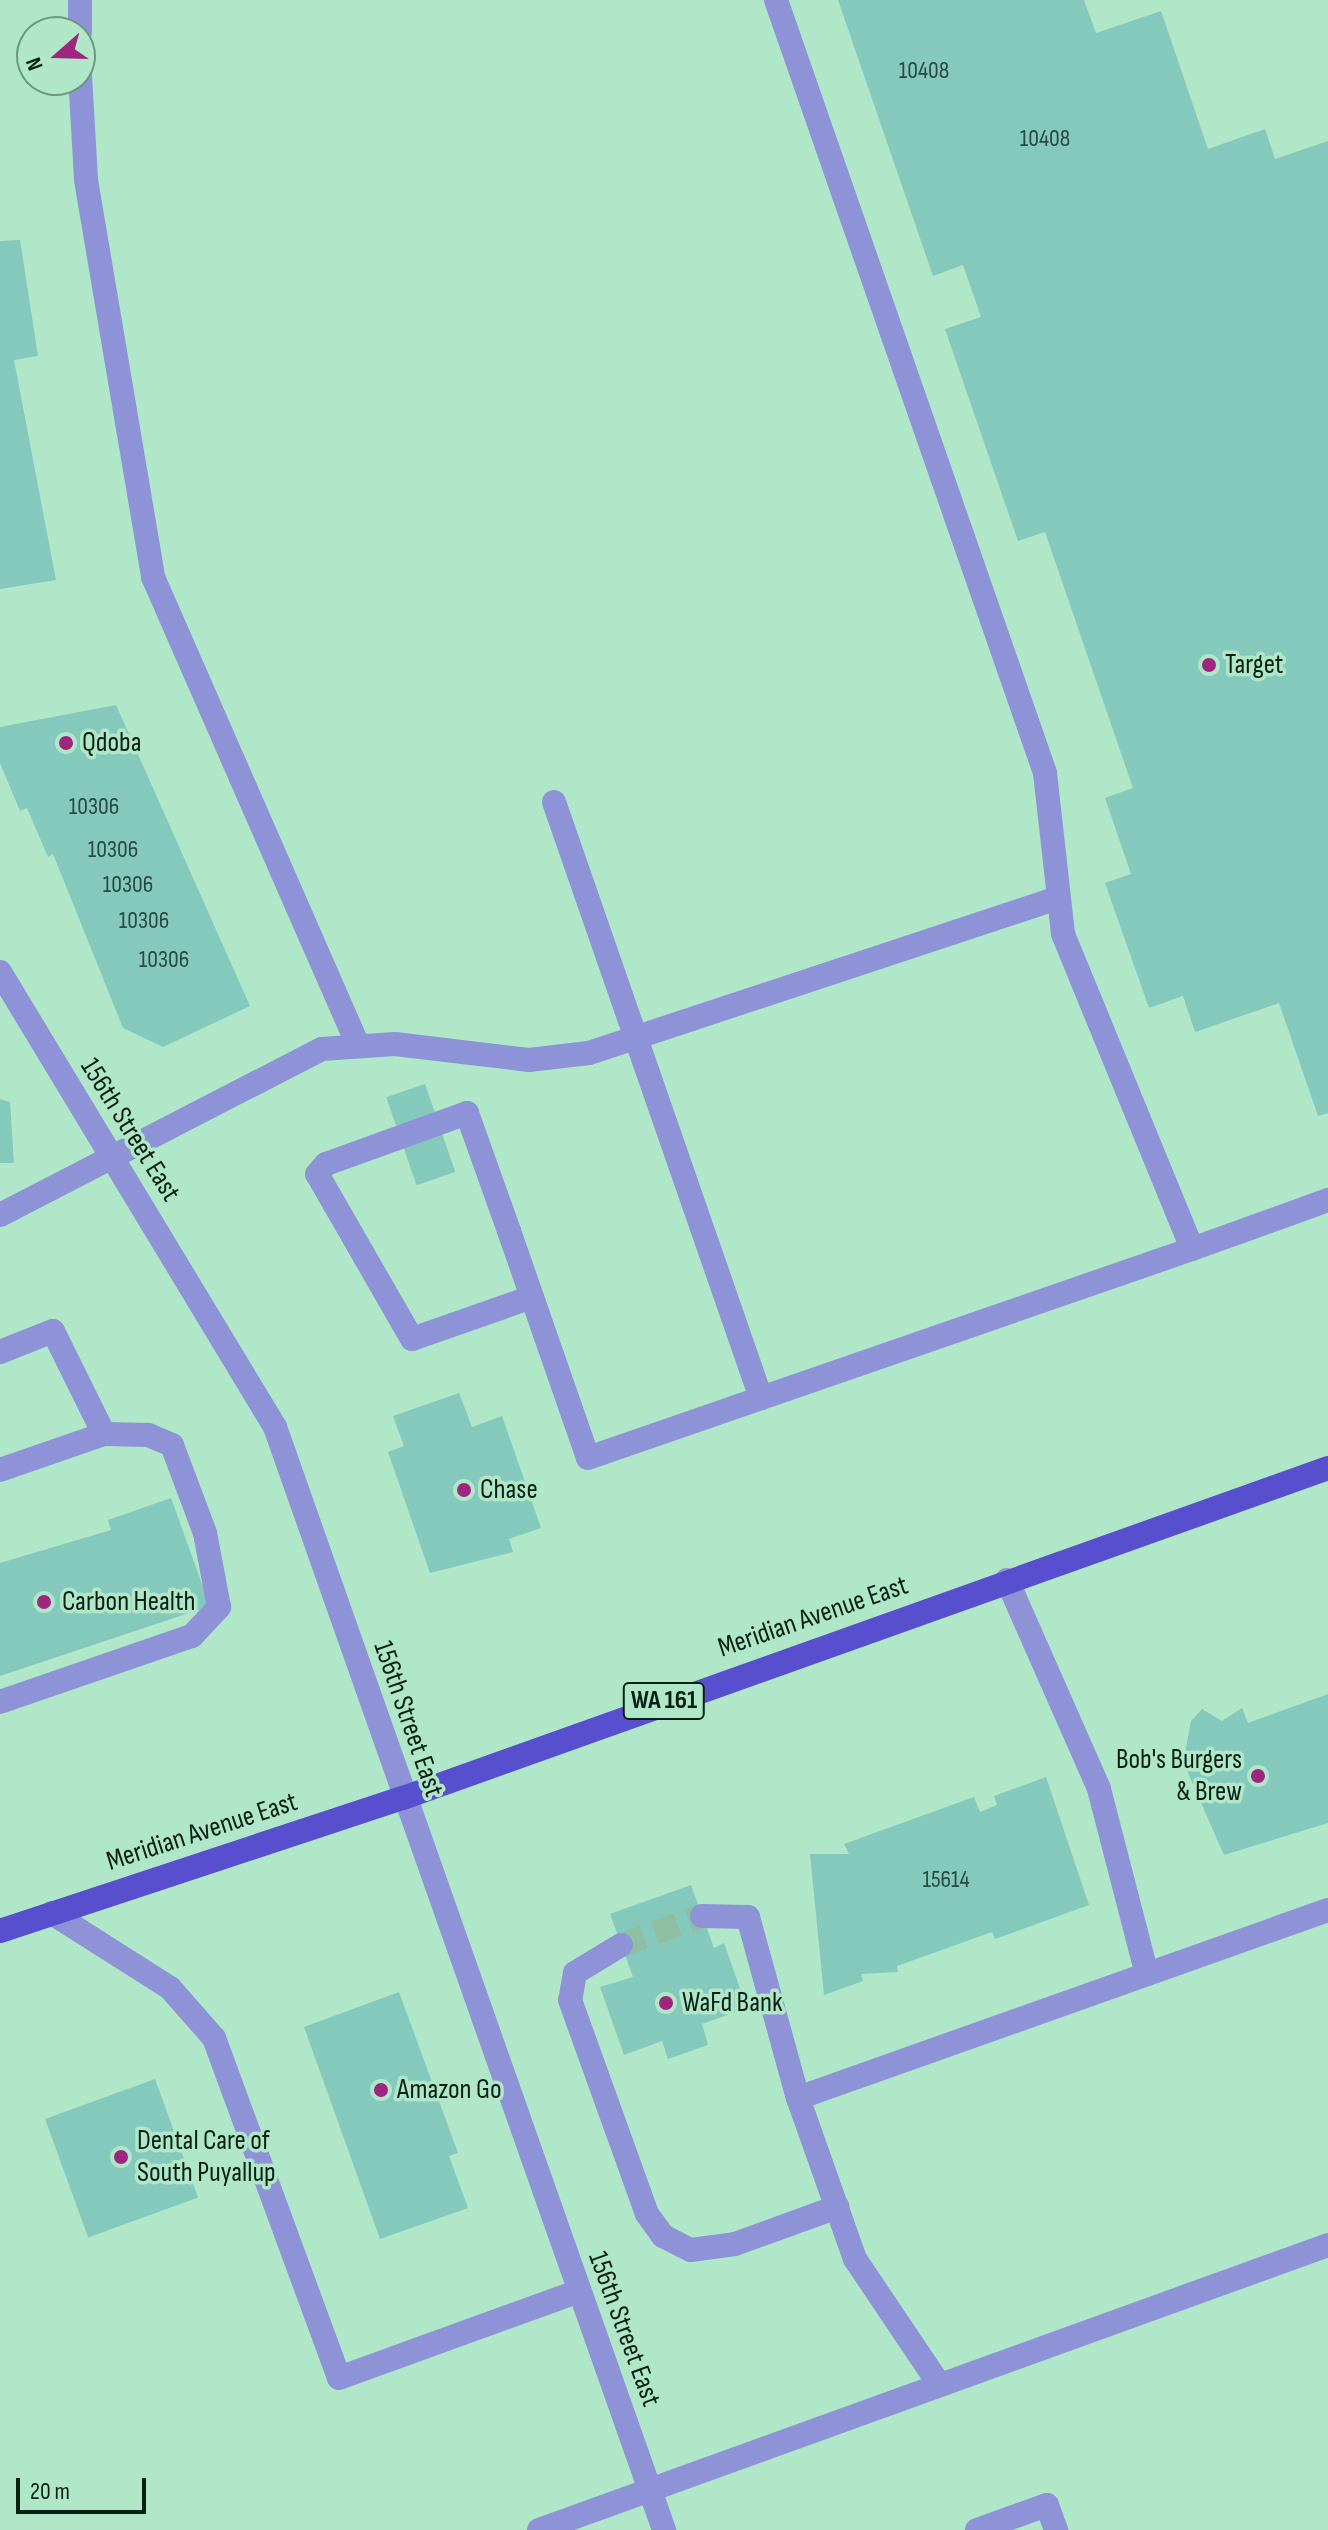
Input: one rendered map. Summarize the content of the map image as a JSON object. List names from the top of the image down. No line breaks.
{"streets":{"main road":["Meridian Avenue East","WA 161"],"street":["156th Street East"]},"crossings":[["156th Street East","Meridian Avenue East"]],"places":["Target","Qdoba","Chase","Carbon Health","Bob's Burgers & Brew","WaFd Bank","Amazon Go","Dental Care of South Puyallup"],"house_numbers":["10408","10408","10306","10306","10306","10306","10306","15614"],"scale_bar":"20 m","north":"left"}
